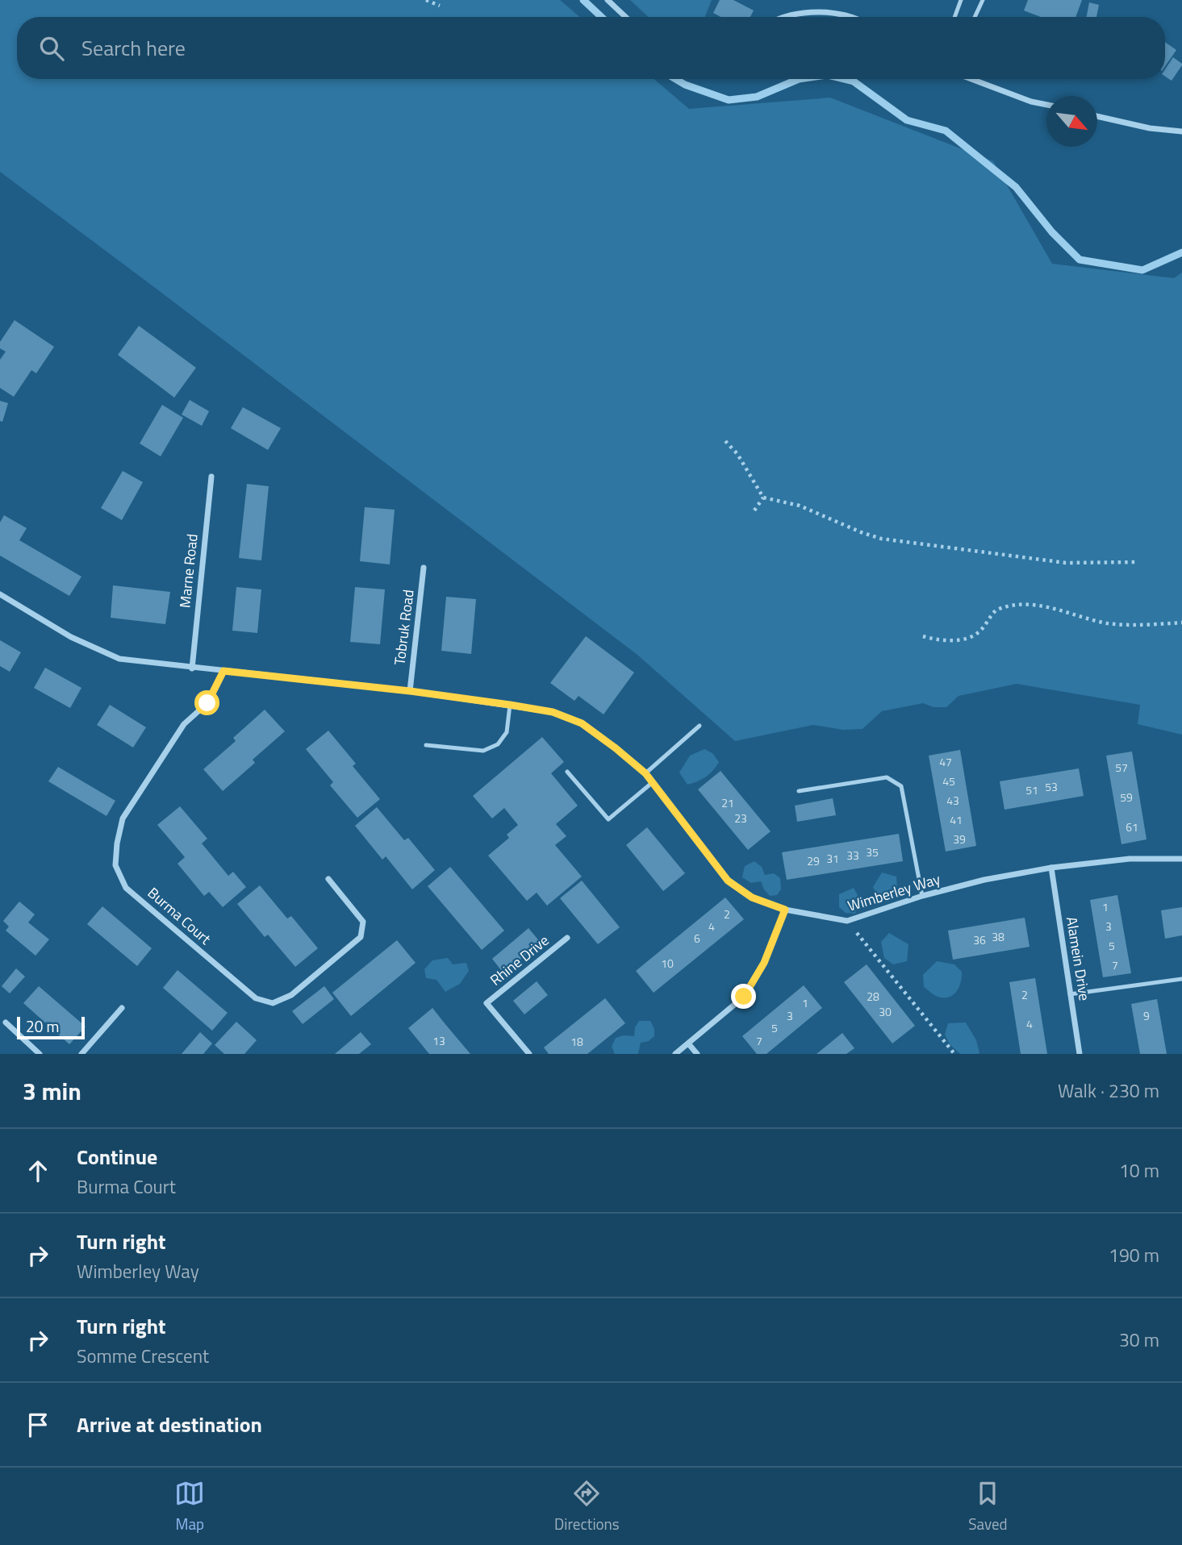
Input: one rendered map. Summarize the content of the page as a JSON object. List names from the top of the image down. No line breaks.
{"streets":{"street":["Marne Road","Tobruk Road","Wimberley Way","Burma Court","Alamein Drive","Rhine Drive"]},"crossings":[["Marne Road","Wimberley Way"],["Tobruk Road","Wimberley Way"],["Wimberley Way","Burma Court"],["Wimberley Way","Alamein Drive"]],"house_numbers":["47","57","45","53","51","59","43","21","23","41","61","39","35","33","31","29","1","2","4","3","38","6","36","5","10","7","2","28","1","30","3","9","4","5","13","7","18"],"scale_bar":"20 m","north":"bottom right","page":{"search":"Search here","scale":"20 m","heading":["3 min","Walk · 230 m"],"list":[["Continue","Burma Court","10 m"],["Turn right","Wimberley Way","190 m"],["Turn right","Somme Crescent","30 m"],"Arrive at destination"],"nav":["Map","Directions","Saved"]}}
